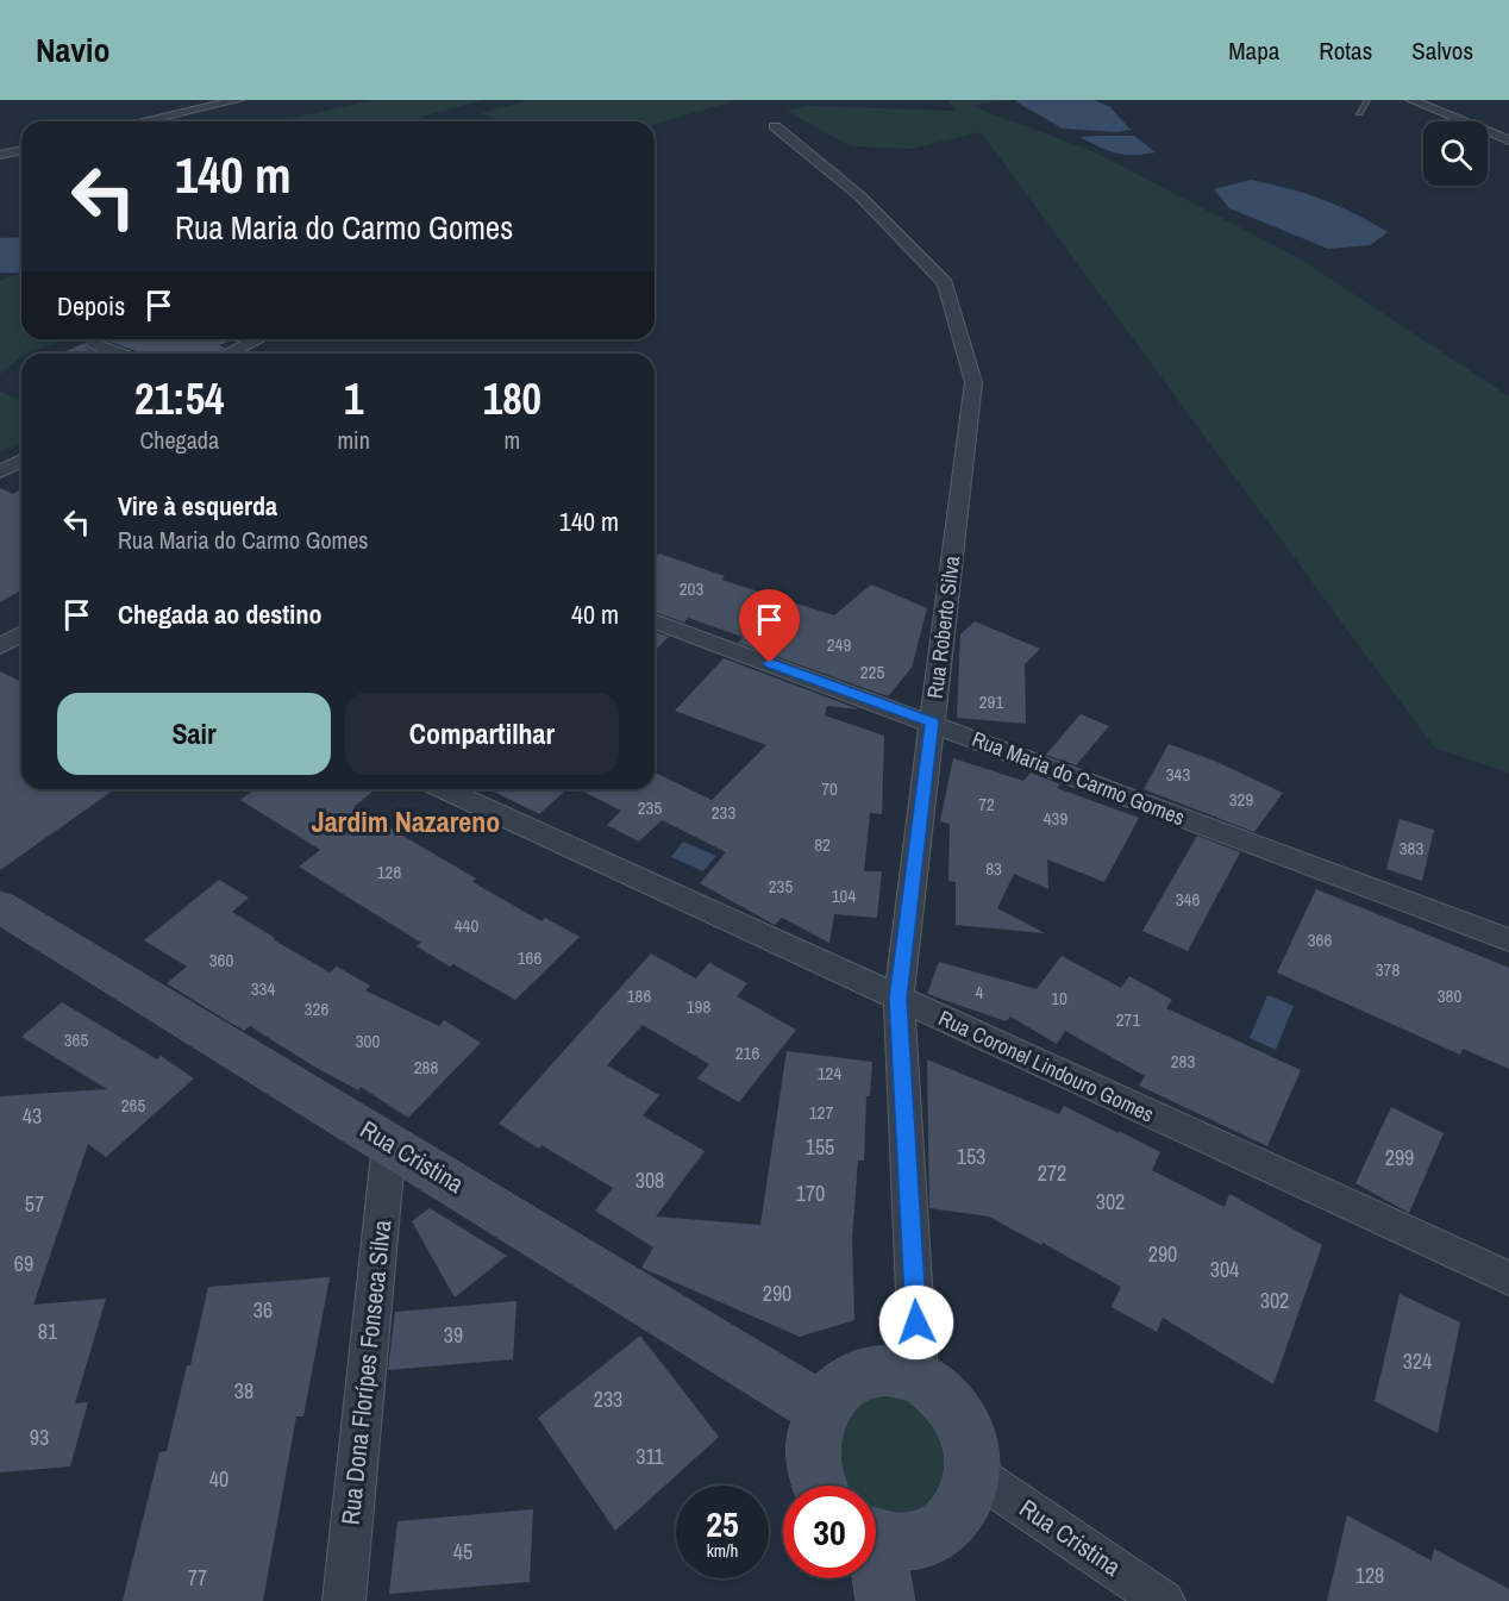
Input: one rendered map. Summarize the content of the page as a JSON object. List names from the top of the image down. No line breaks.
{"streets":{"main road":["Rua Cristina"],"street":["Rua Roberto Silva","Rua Maria do Carmo Gomes","Rua Coronel Lindouro Gomes","Rua Dona Florípes Fonseca Silva"]},"crossings":[["Rua Roberto Silva","Rua Maria do Carmo Gomes"],["Rua Roberto Silva","Rua Coronel Lindouro Gomes"],["Rua Cristina","Rua Dona Florípes Fonseca Silva"]],"districts":["Jardim Nazareno"],"house_numbers":["203","249","225","291","343","70","329","72","235","233","439","82","383","83","126","235","104","346","440","366","166","360","378","334","4","186","380","10","198","326","271","365","300","216","283","288","124","265","127","43","155","153","299","272","308","170","302","57","290","69","304","290","302","36","81","39","324","38","233","93","311","40","45","128","77"],"page":{"header":"Navio","nav":["Mapa","Rotas","Salvos"],"turn":["140 m","Rua Maria do Carmo Gomes"],"then":"Depois","eta":["21:54","Chegada","1","min","180","m"],"list":[{"name":"Vire à esquerda","note":"Rua Maria do Carmo Gomes","value":"140 m"},{"name":"Chegada ao destino","value":"40 m"}],"buttons":["Sair","Compartilhar"],"speed":"25 km/h","limit":"30"}}
